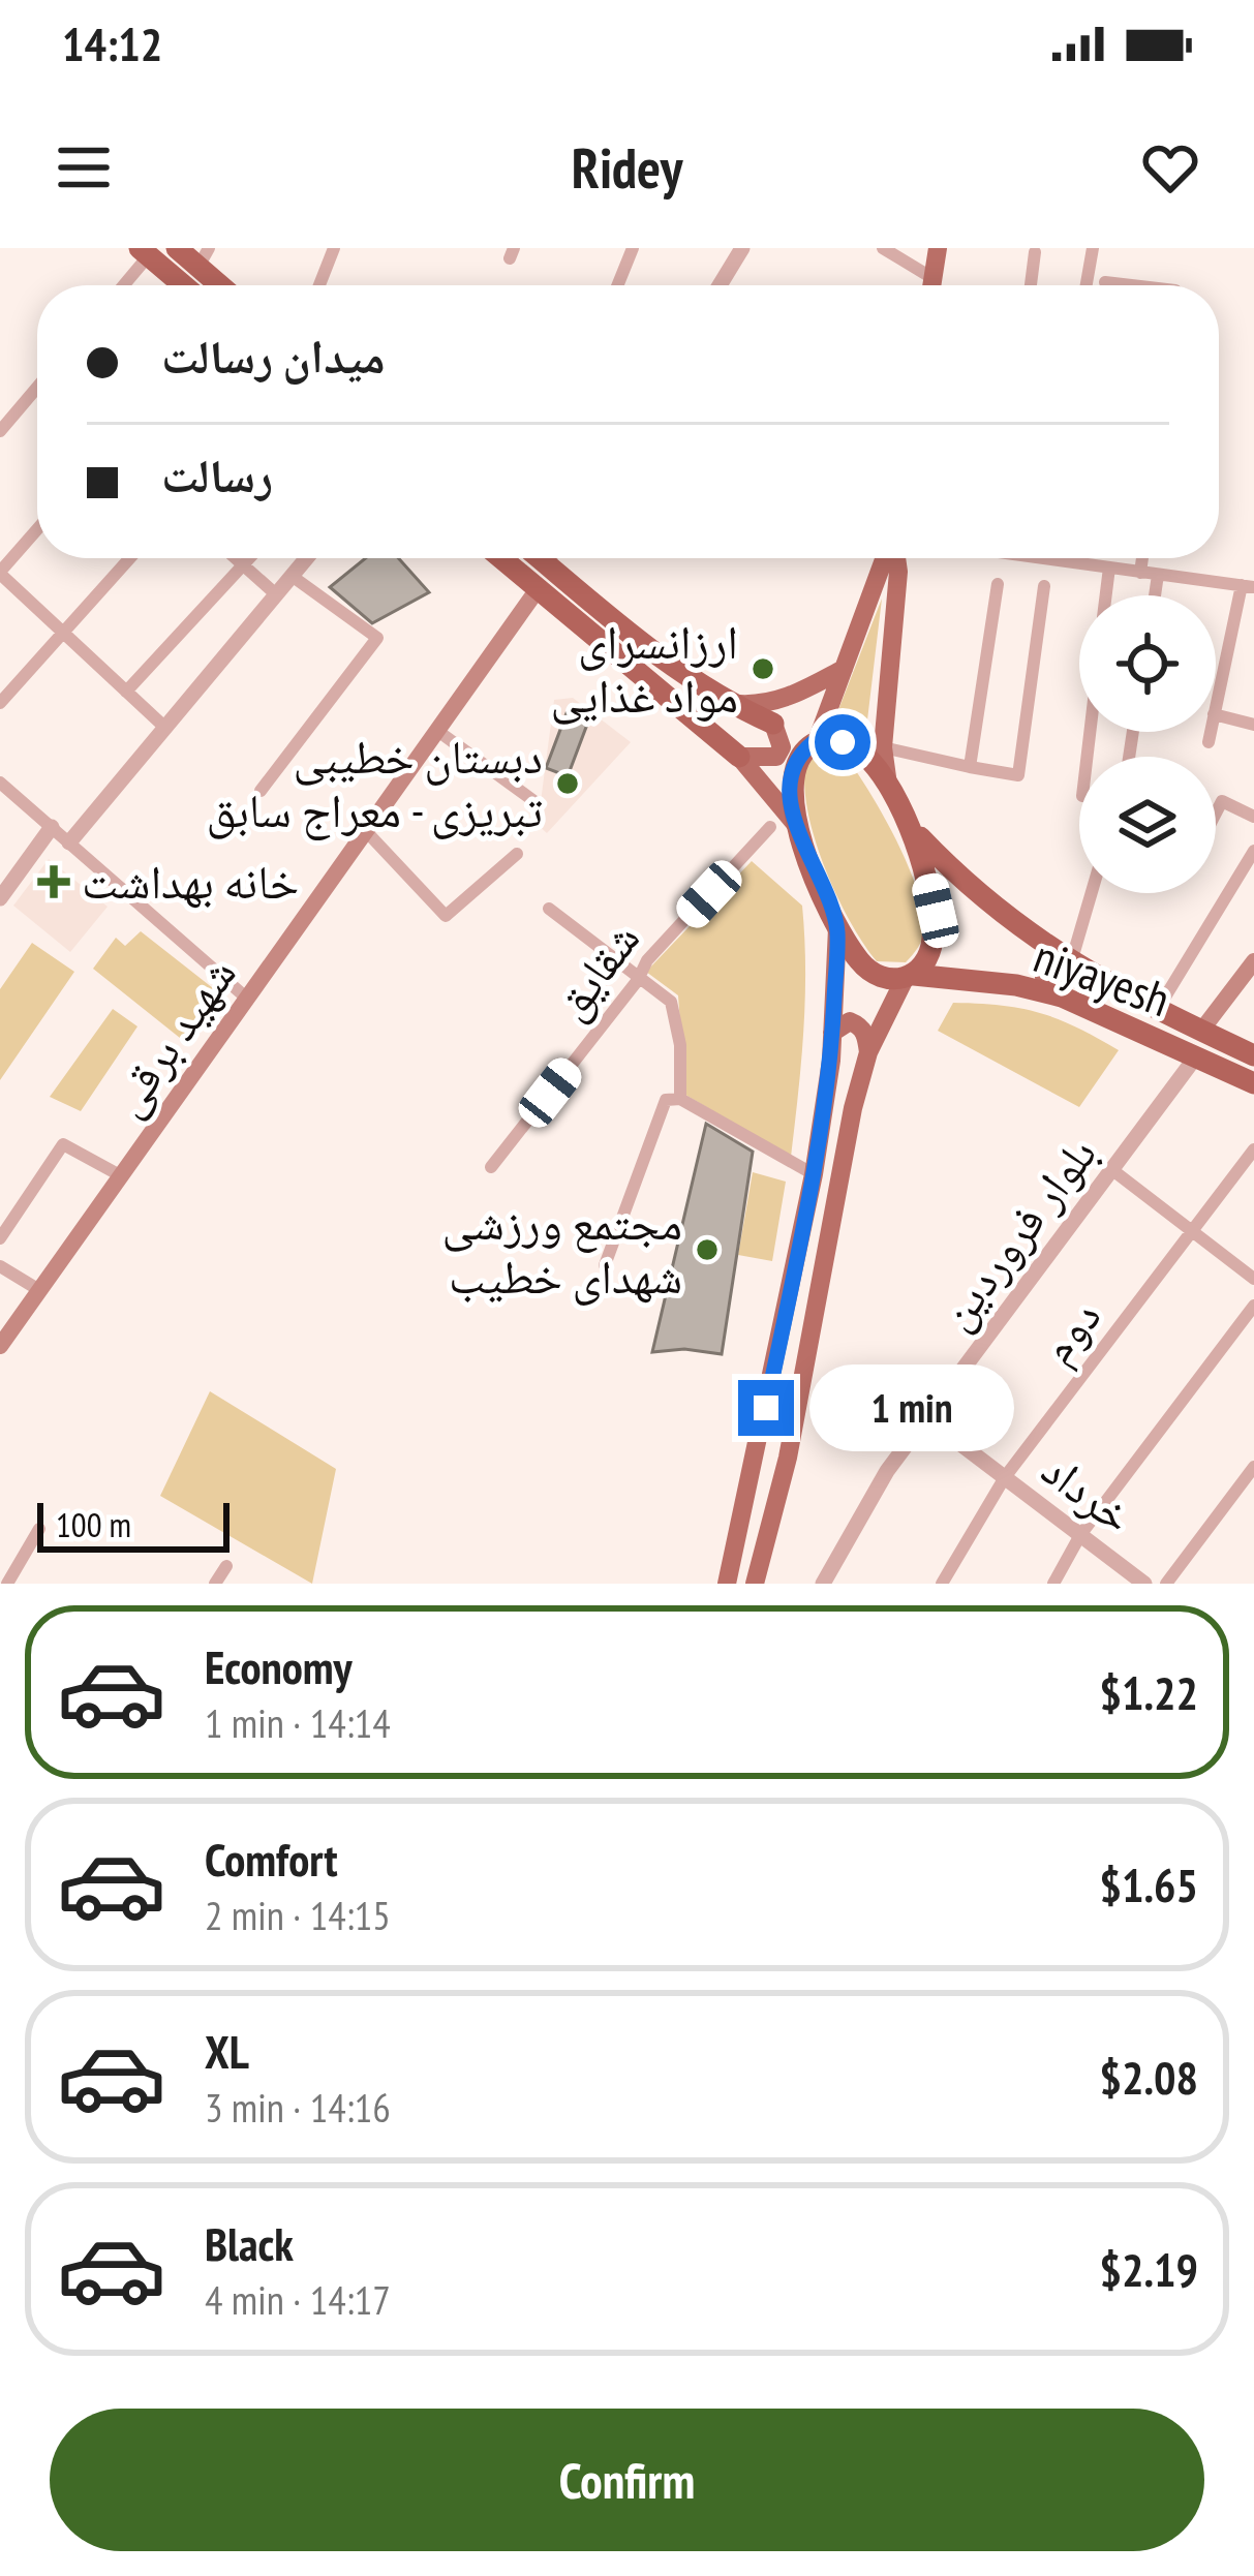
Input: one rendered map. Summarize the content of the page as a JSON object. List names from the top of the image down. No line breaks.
{"streets":{"highway":["niyayesh"],"main road":["شهید برقی"],"street":["شقایق","بلوار فروردین","دوم","خرداد"]},"crossings":[["niyayesh","بلوار فروردین"],["بلوار فروردین","خرداد"],["دوم","خرداد"]],"places":{"other":["ارزانسرای مواد غذایی","دبستان خطیبی تبریزی - معراج سابق","مجتمع ورزشی شهدای خطیب"],"health":["خانه بهداشت"]},"scale_bar":"100 m","page":{"status":"14:12","header":"Ridey","banner":["میدان رسالت","رسالت"],"bubble":"1 min","scale":"100 m","list":[{"name":"Economy","note":"1 min · 14:14","value":"$1.22"},{"name":"Comfort","note":"2 min · 14:15","value":"$1.65"},{"name":"XL","note":"3 min · 14:16","value":"$2.08"},{"name":"Black","note":"4 min · 14:17","value":"$2.19"}],"buttons":"Confirm"}}
